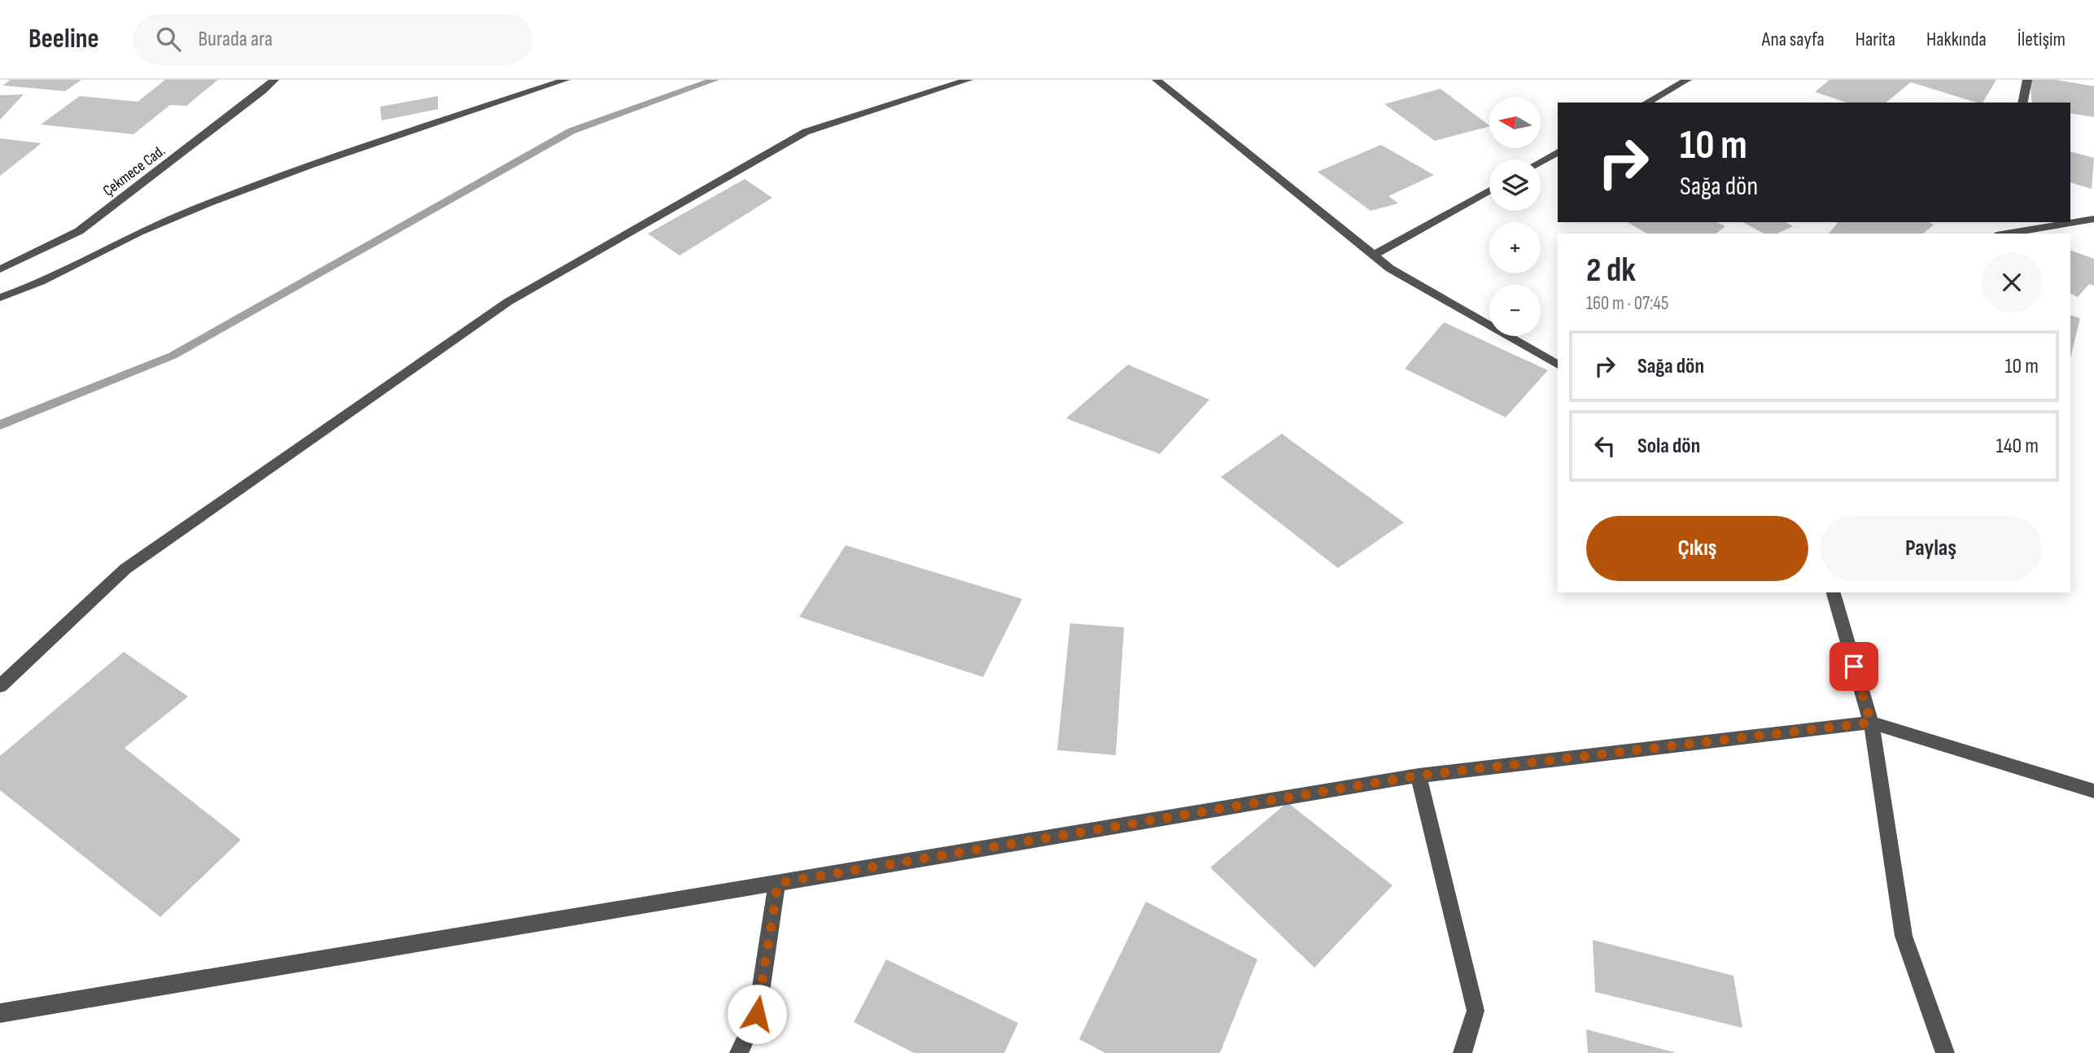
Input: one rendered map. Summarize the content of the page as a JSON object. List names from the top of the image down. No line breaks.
{"streets":{"street":["Çekmece Cad."]},"north":"left","page":{"header":"Beeline","search":"Burada ara","nav":["Ana sayfa","Harita","Hakkında","İletişim"],"map_buttons":["+","−"],"turn":["10 m","Sağa dön"],"heading":["2 dk","160 m · 07:45"],"list":[{"name":"Sağa dön","value":"10 m"},{"name":"Sola dön","value":"140 m"}],"buttons":["Çıkış","Paylaş"]}}
